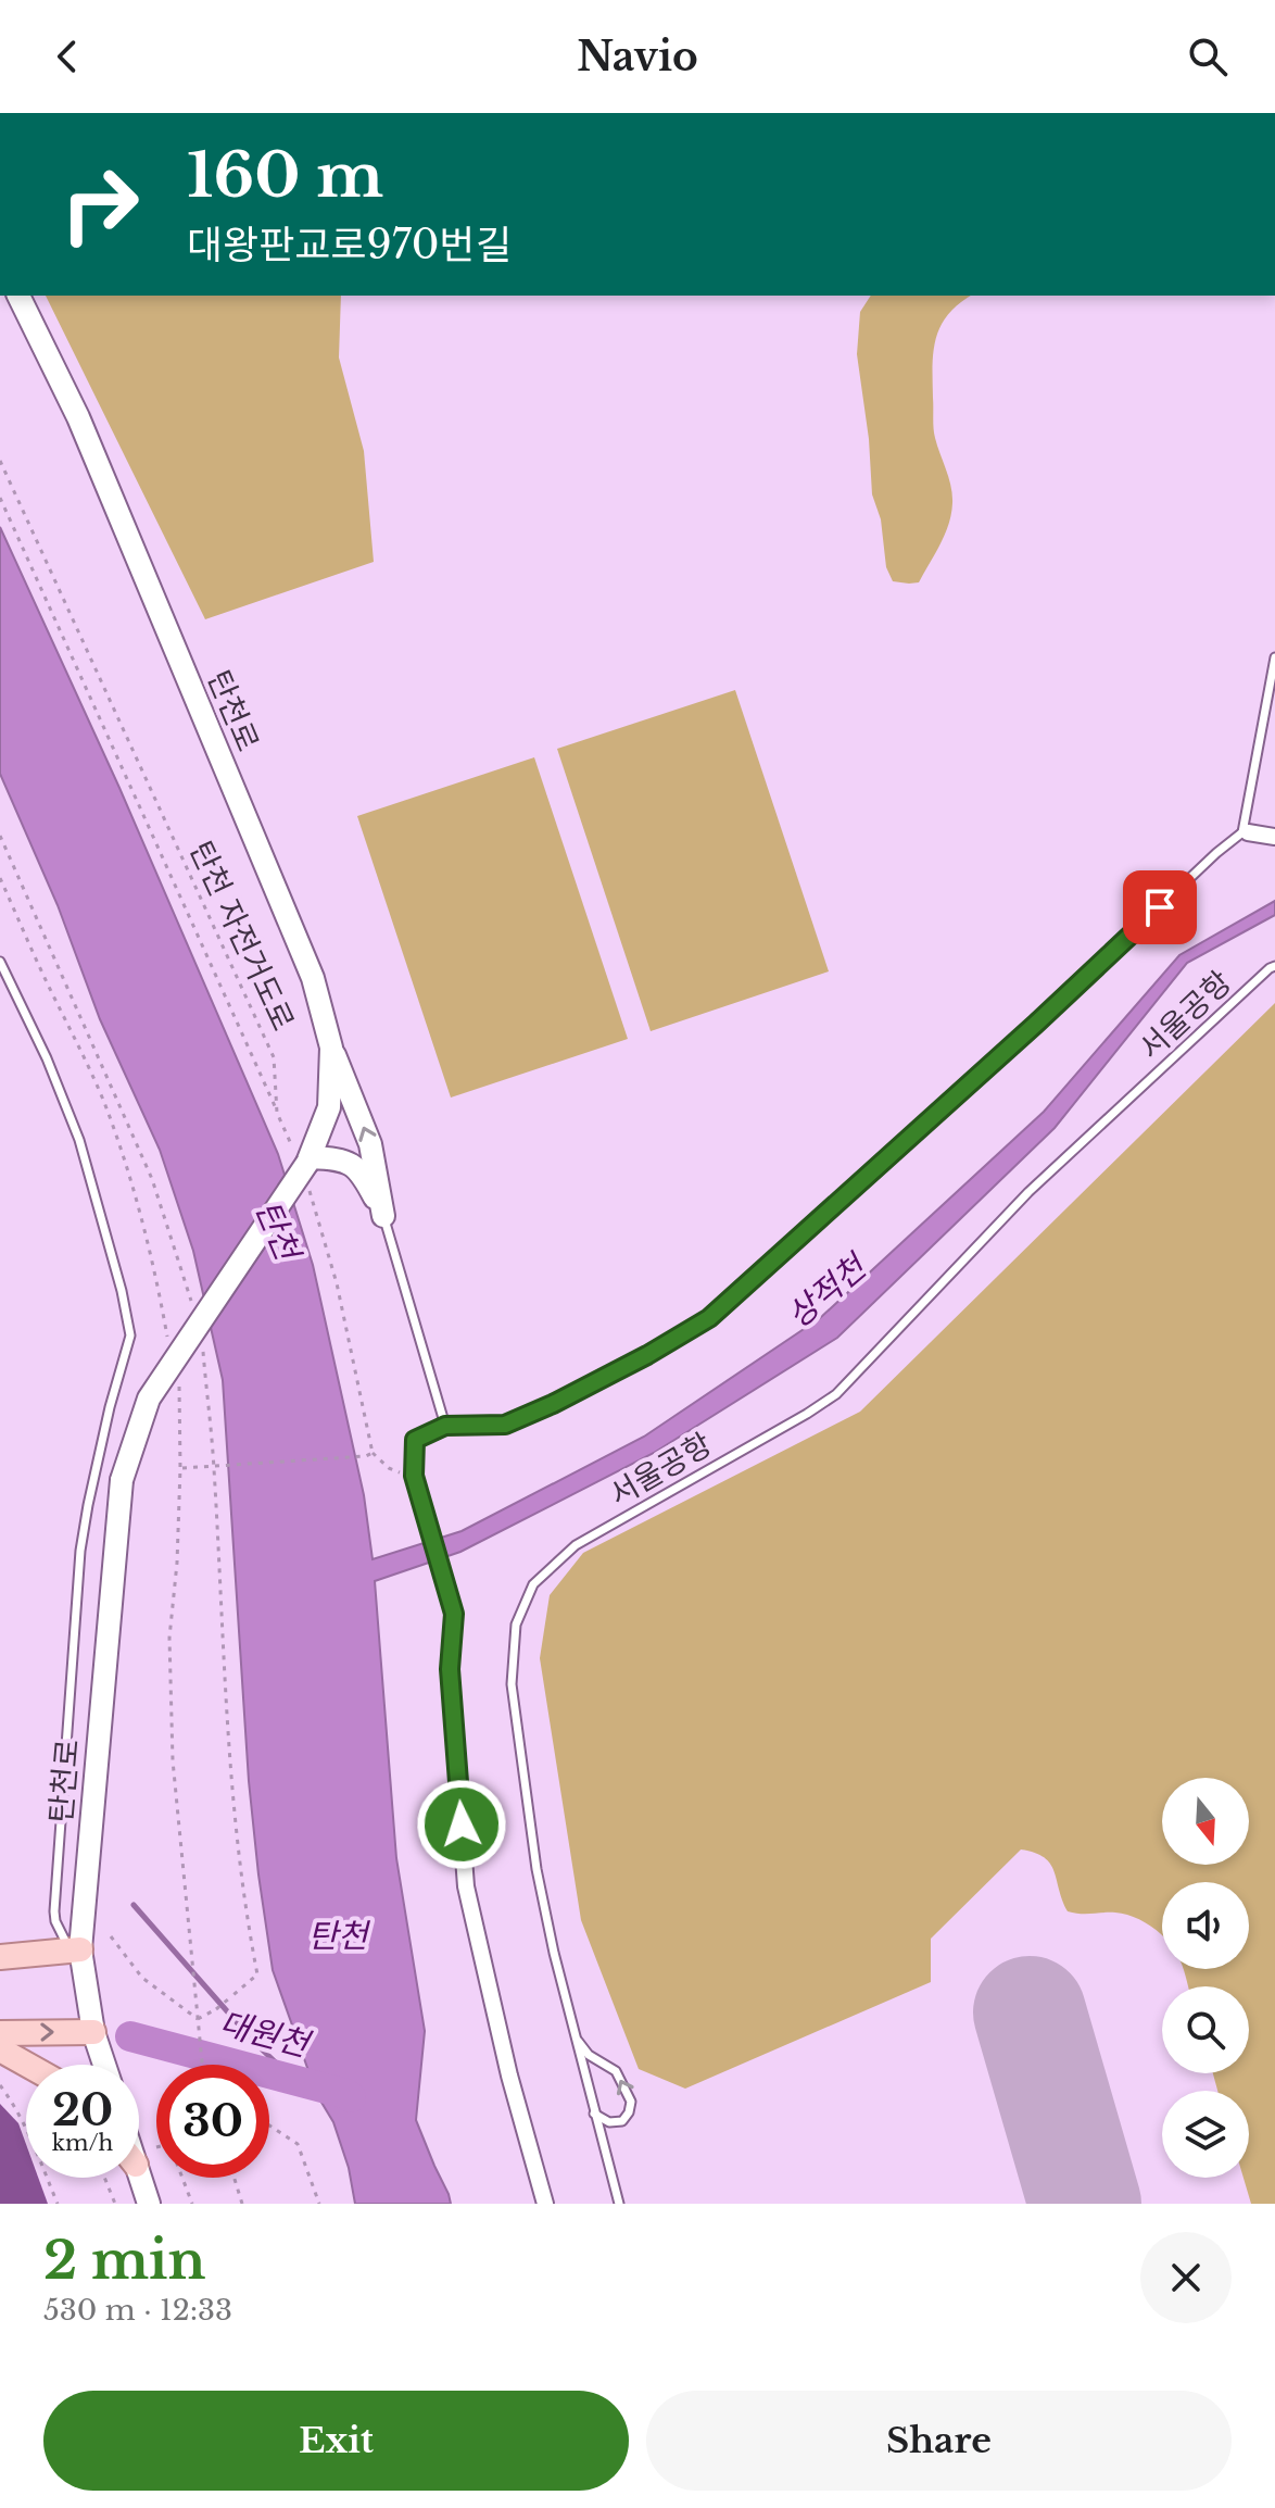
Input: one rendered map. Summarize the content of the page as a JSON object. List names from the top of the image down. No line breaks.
{"streets":{"main road":["탄천로"],"lane":["서울공항"],"path":["탄천 자전거도로"]},"crossings":[["탄천로","탄천 자전거도로"]],"water":["탄천","상적천","대원천"],"north":"bottom","page":{"header":"Navio","turn":["160 m","대왕판교로970번길"],"speed":"20 km/h","limit":"30","heading":["2 min","530 m · 12:33"],"buttons":["Exit","Share"]}}
